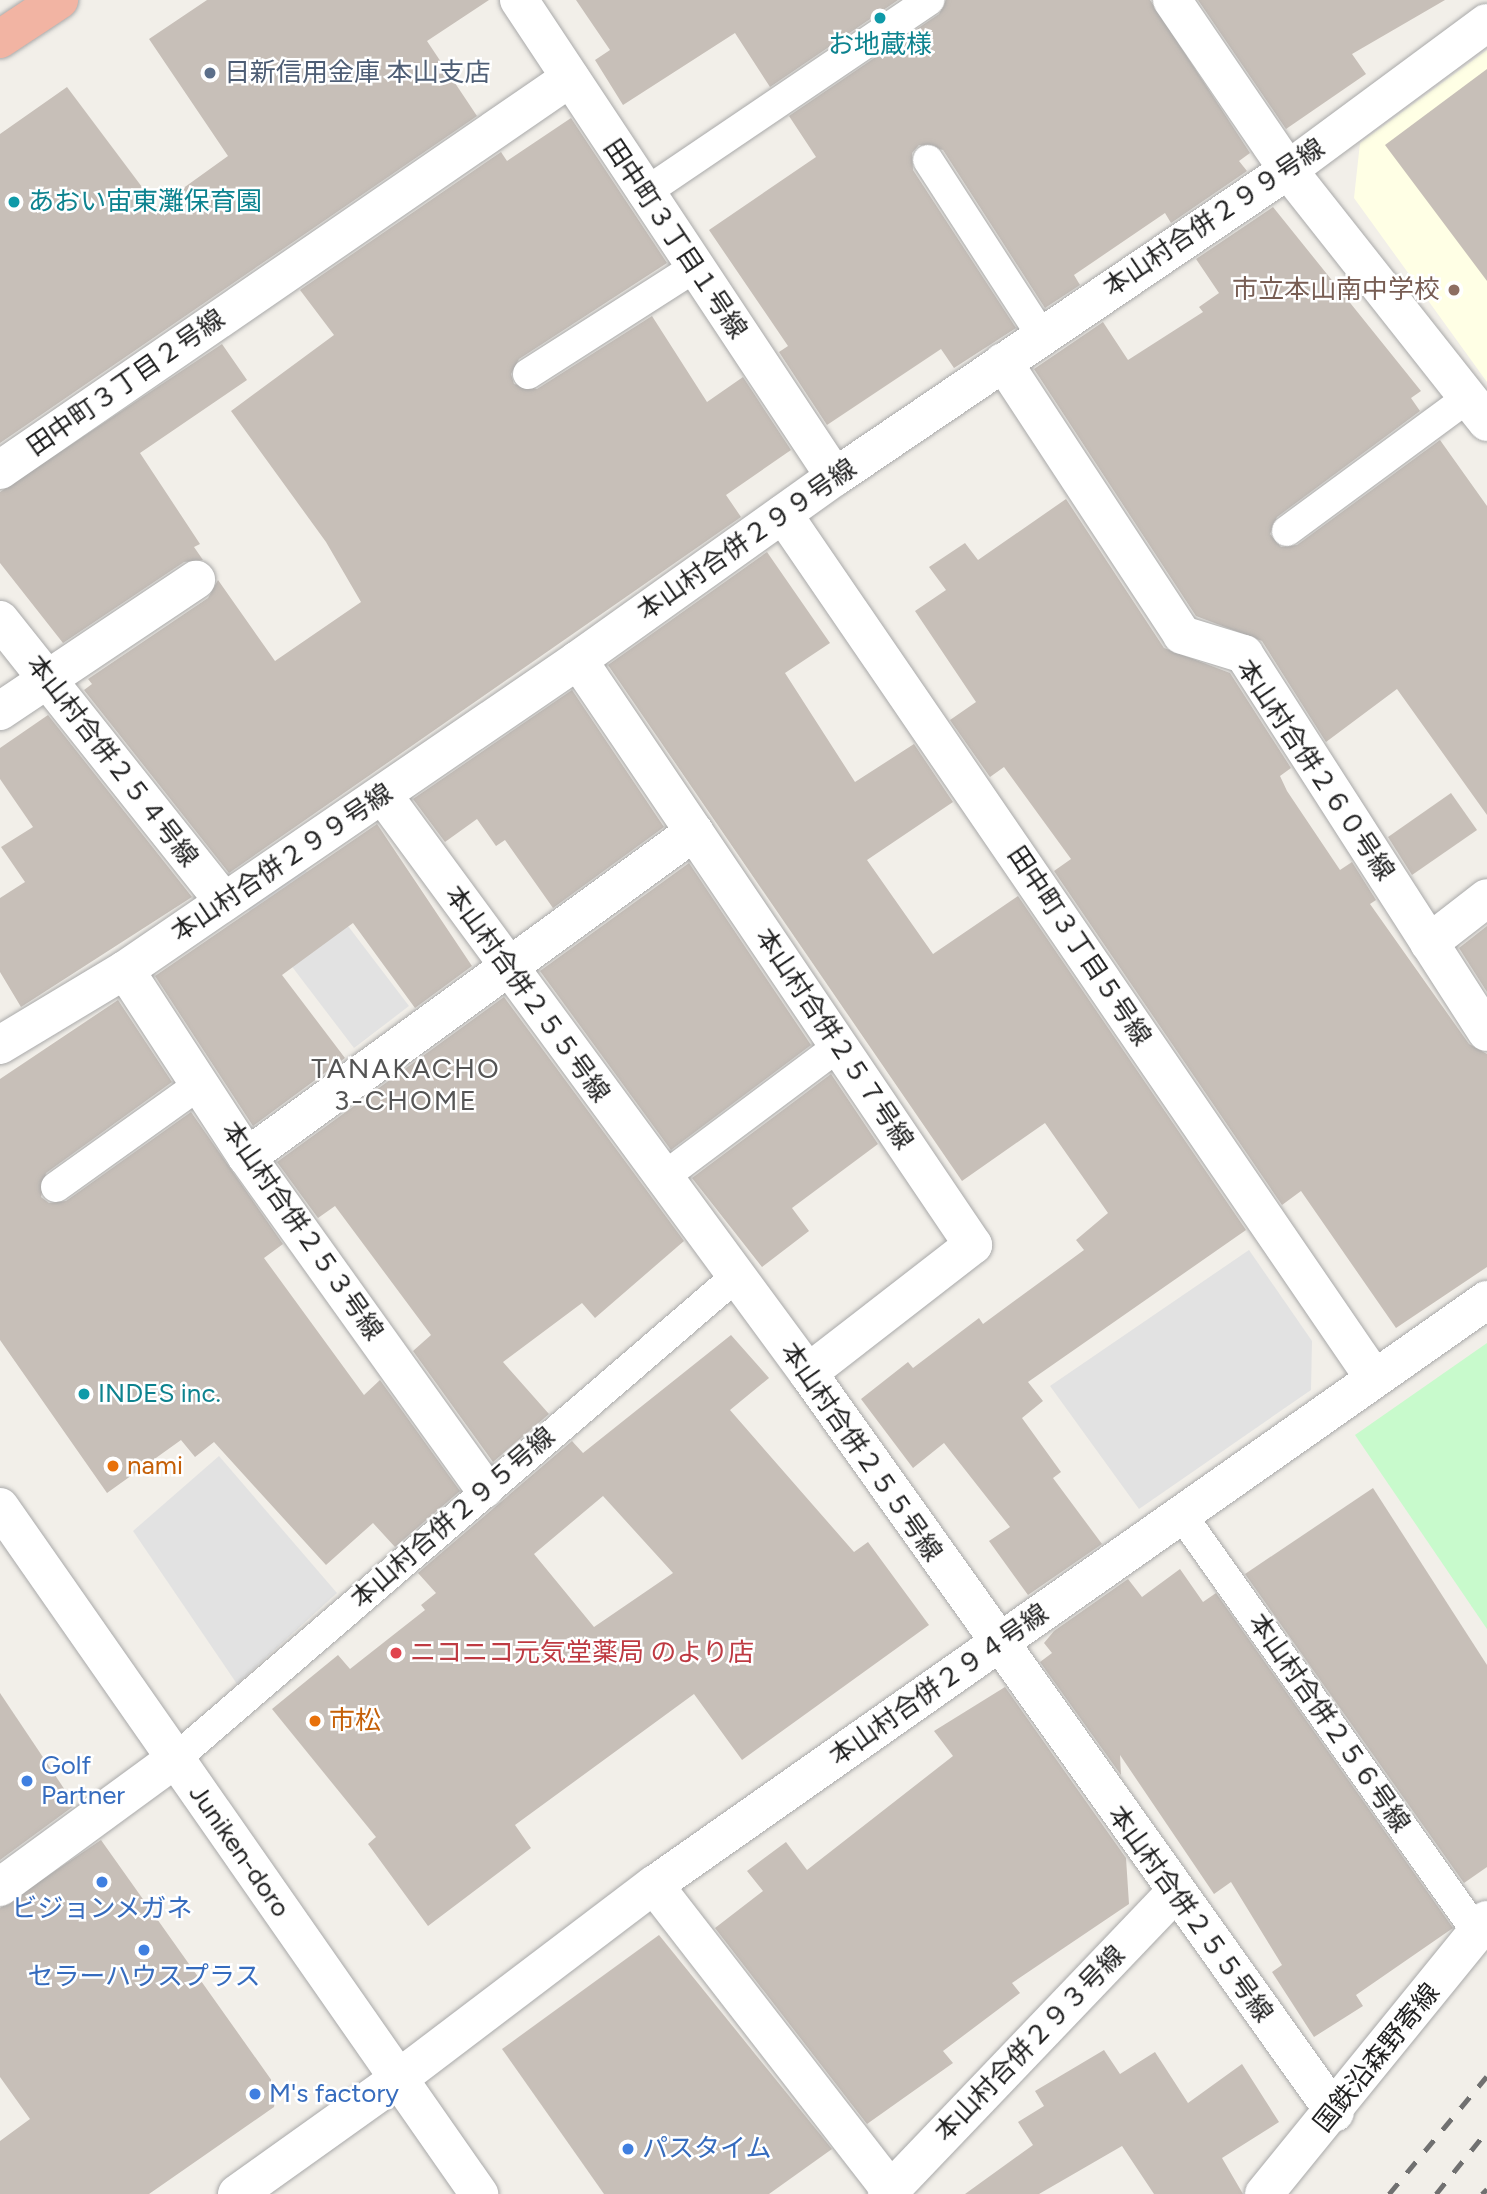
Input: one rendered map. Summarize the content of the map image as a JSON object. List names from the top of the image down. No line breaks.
{"streets":{"street":["本山村合併２９９号線","田中町３丁目１号線","田中町３丁目２号線","本山村合併２５４号線","本山村合併２６０号線","田中町３丁目５号線","本山村合併２５５号線","本山村合併２５７号線","本山村合併２５３号線","本山村合併２９４号線","Juniken-doro","本山村合併２９３号線","国鉄沿森野寄線"],"lane":["本山村合併２９５号線","本山村合併２５６号線"]},"crossings":[["本山村合併２９９号線","田中町３丁目１号線"],["本山村合併２９９号線","本山村合併２５４号線"],["本山村合併２９９号線","本山村合併２６０号線"],["本山村合併２９９号線","田中町３丁目５号線"],["本山村合併２９９号線","本山村合併２５５号線"],["本山村合併２９９号線","本山村合併２５７号線"],["本山村合併２９９号線","本山村合併２５３号線"],["田中町３丁目１号線","田中町３丁目２号線"],["田中町３丁目５号線","本山村合併２９４号線"],["本山村合併２５５号線","本山村合併２５７号線"],["本山村合併２５５号線","本山村合併２９５号線"],["本山村合併２５５号線","本山村合併２９４号線"],["本山村合併２５５号線","本山村合併２９３号線"],["本山村合併２５５号線","国鉄沿森野寄線"],["本山村合併２５３号線","本山村合併２９５号線"],["本山村合併２９５号線","Juniken-doro"],["本山村合併２９４号線","本山村合併２５６号線"],["本山村合併２９４号線","Juniken-doro"],["本山村合併２５６号線","国鉄沿森野寄線"]],"districts":["TANAKACHO 3-CHOME"],"places":["お地蔵様","日新信用金庫 本山支店","あおい宙東灘保育園","市立本山南中学校","INDES inc.","nami","ニコニコ元気堂薬局 のより店","市松","Golf Partner","ビジョンメガネ","セラーハウスプラス","M's factory","パスタイム"]}
